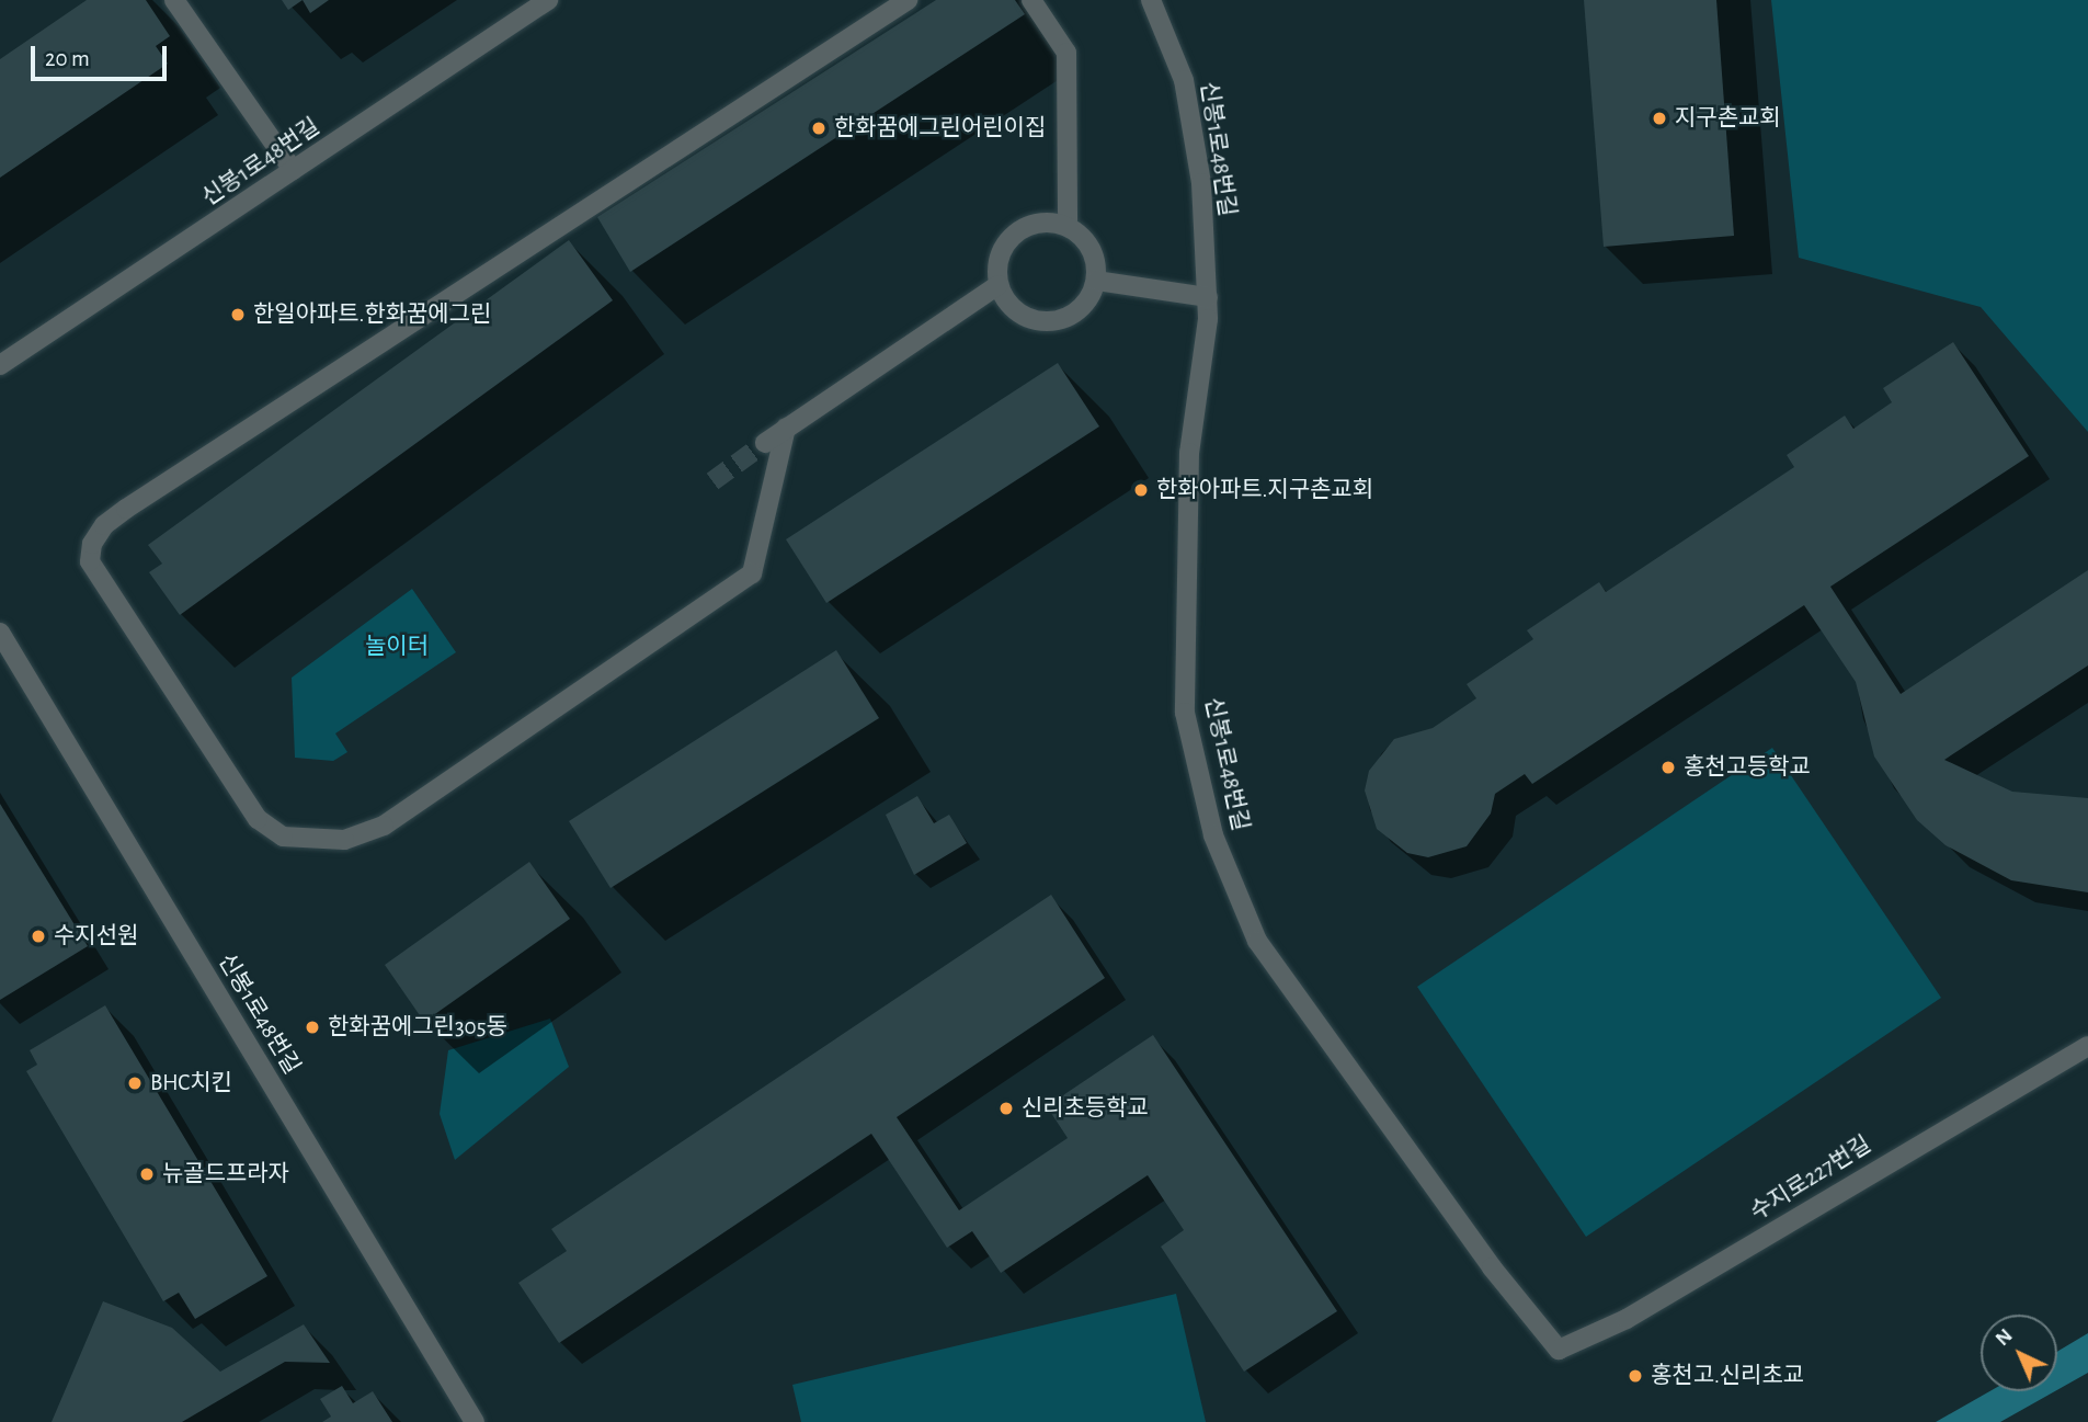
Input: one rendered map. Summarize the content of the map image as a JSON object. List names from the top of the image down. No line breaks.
{"streets":{"street":["신봉1로48번길","수지로227번길"]},"crossings":[["신봉1로48번길","수지로227번길"]],"parks":["놀이터"],"places":["지구촌교회","한화꿈에그린어린이집","한일아파트.한화꿈에그린","한화아파트.지구촌교회","홍천고등학교","수지선원","한화꿈에그린305동","BHC치킨","신리초등학교","뉴골드프라자","홍천고.신리초교"],"scale_bar":"20 m","north":"top left"}
